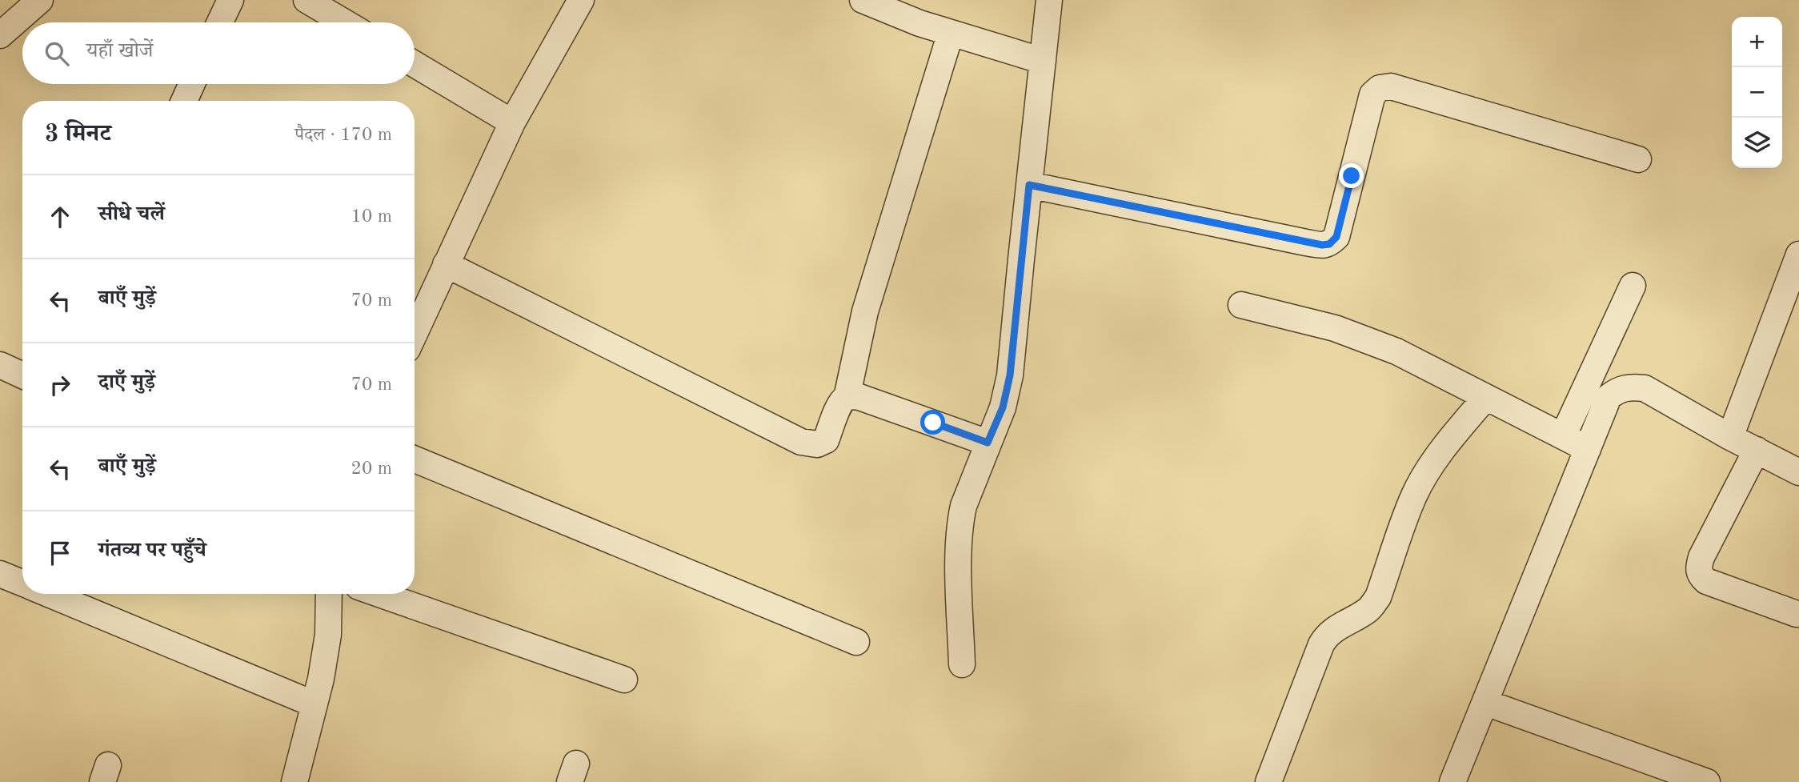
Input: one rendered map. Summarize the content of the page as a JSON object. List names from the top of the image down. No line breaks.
{"page":{"map_buttons":["+","−"],"search":"यहाँ खोजें","heading":["3 मिनट","पैदल · 170 m"],"list":[["सीधे चलें","10 m"],["बाएँ मुड़ें","70 m"],["दाएँ मुड़ें","70 m"],["बाएँ मुड़ें","20 m"],"गंतव्य पर पहुँचे"]}}
